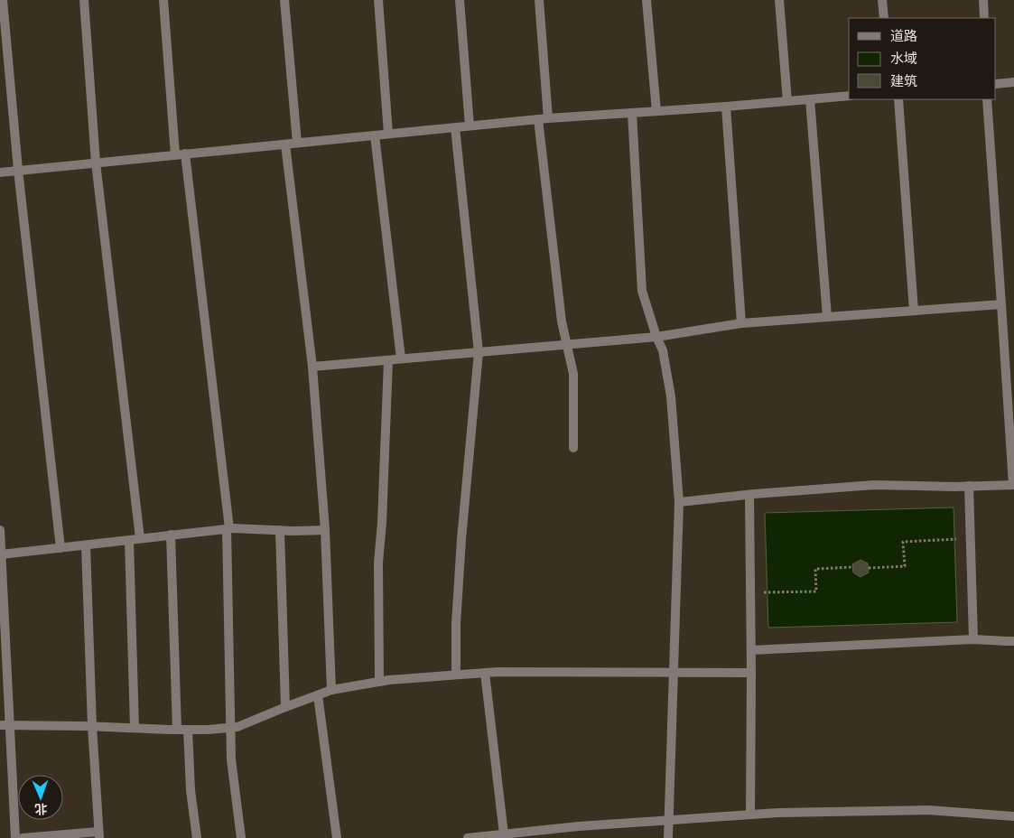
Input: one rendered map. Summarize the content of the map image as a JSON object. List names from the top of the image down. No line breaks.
{"legend":["道路","水域","建筑"],"north":"bottom"}
